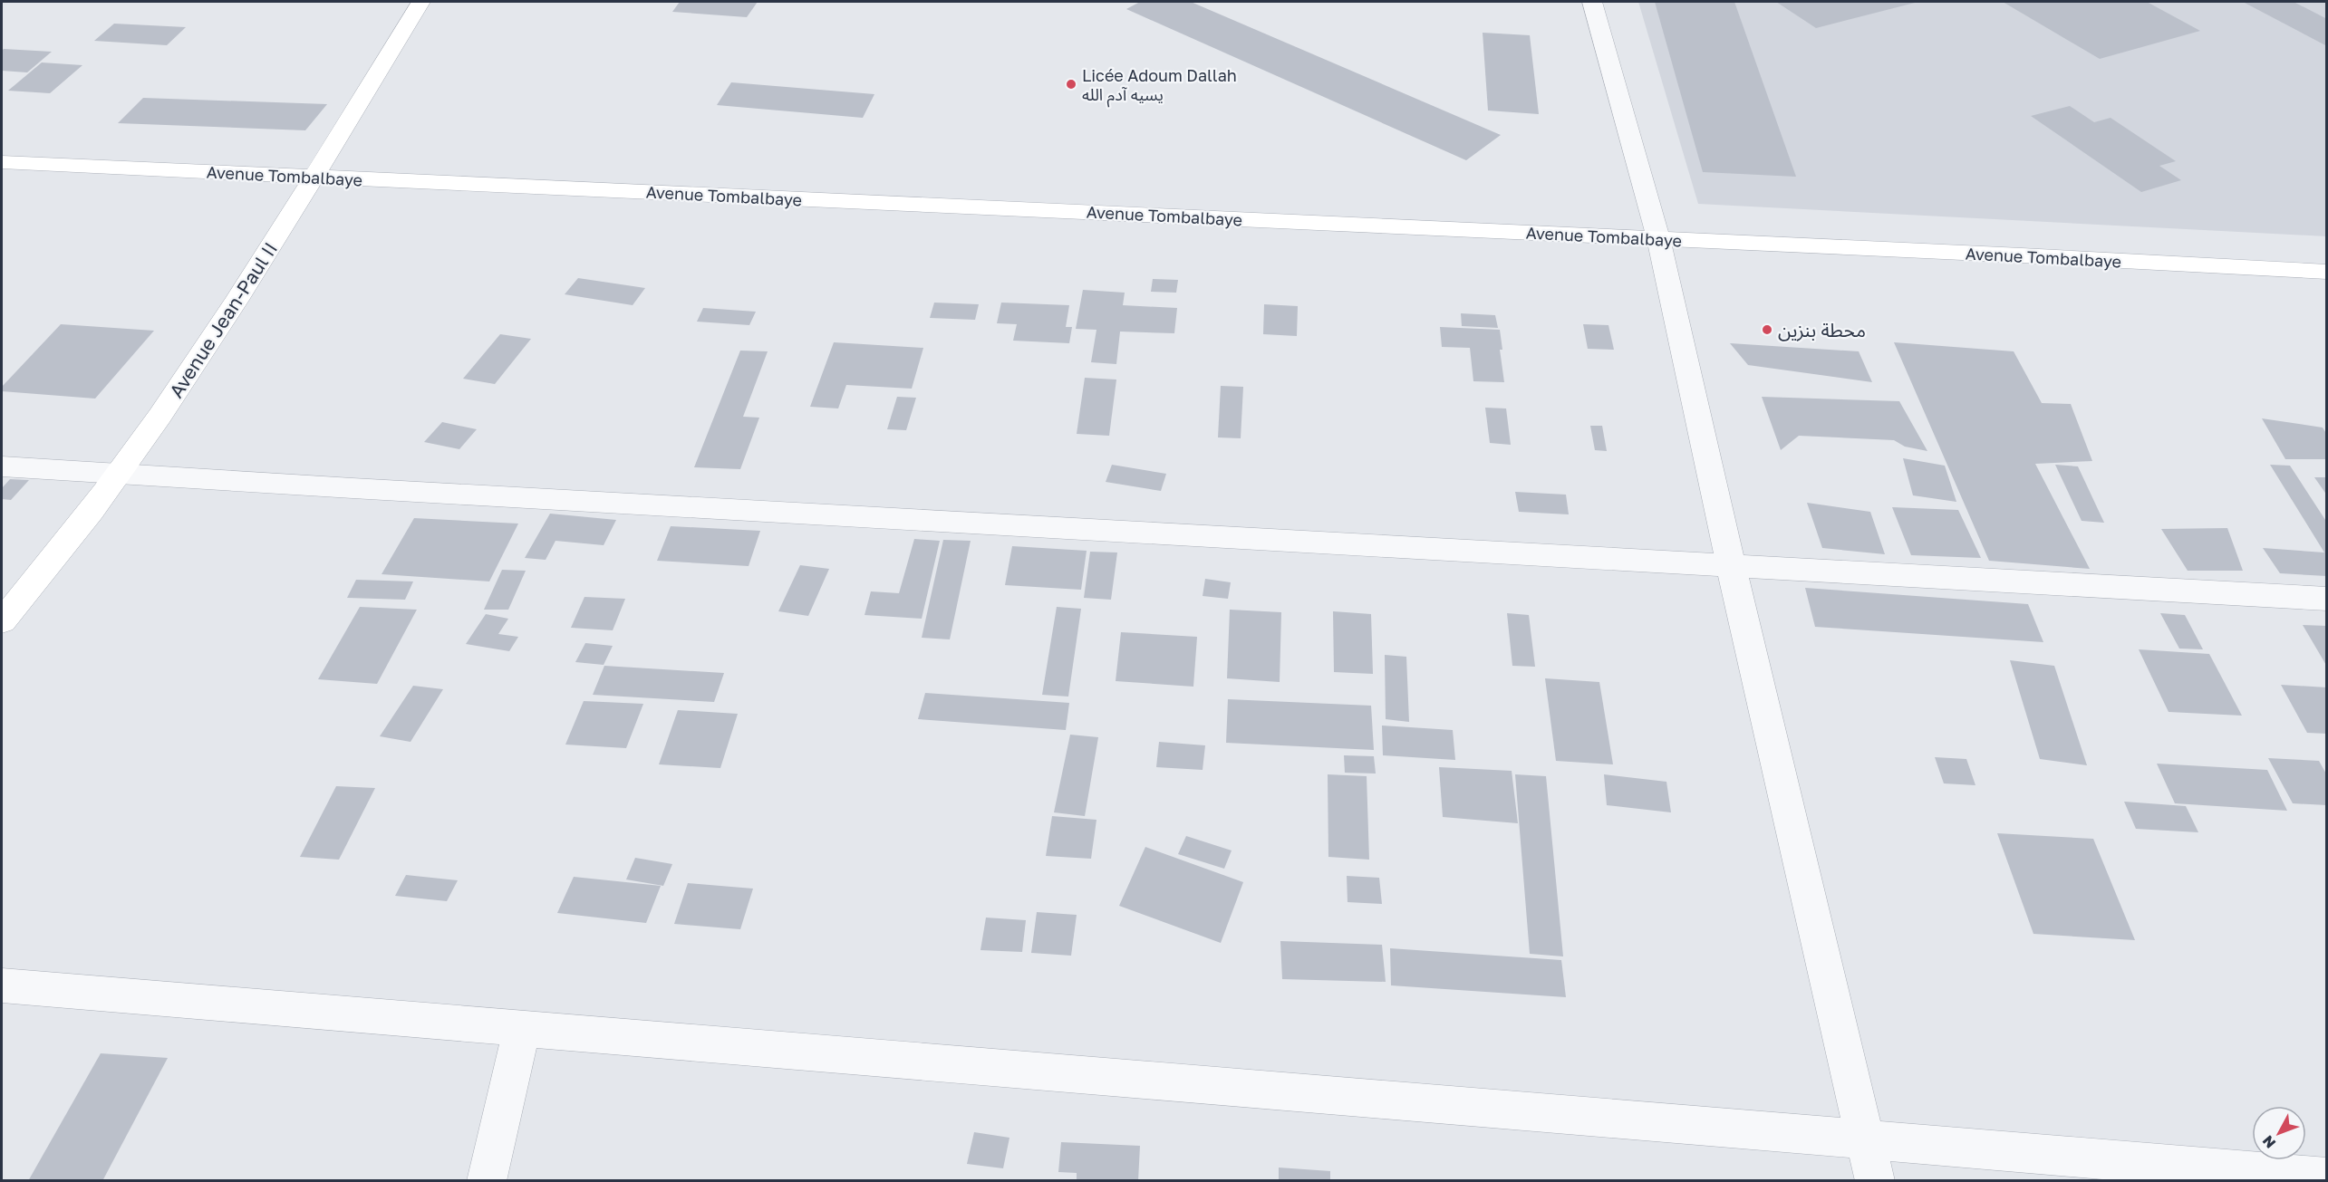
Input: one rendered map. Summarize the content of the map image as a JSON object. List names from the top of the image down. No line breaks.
{"streets":{"main road":["Avenue Tombalbaye","Avenue Jean-Paul II"]},"crossings":[["Avenue Tombalbaye","Avenue Jean-Paul II"]],"places":["Licée Adoum Dallah يسيه آدم الله","محطة بنزين"],"north":"bottom left"}
